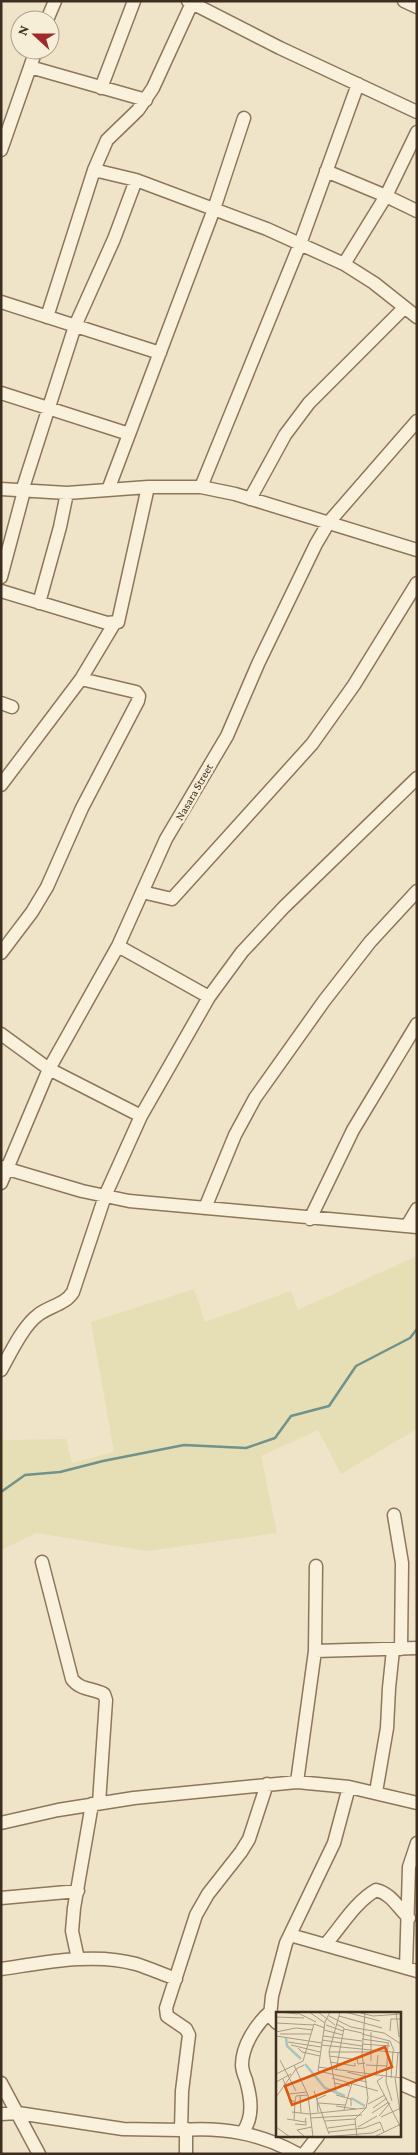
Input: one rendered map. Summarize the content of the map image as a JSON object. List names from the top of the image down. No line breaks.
{"streets":{"street":["Nasara Street"]},"north":"left"}
